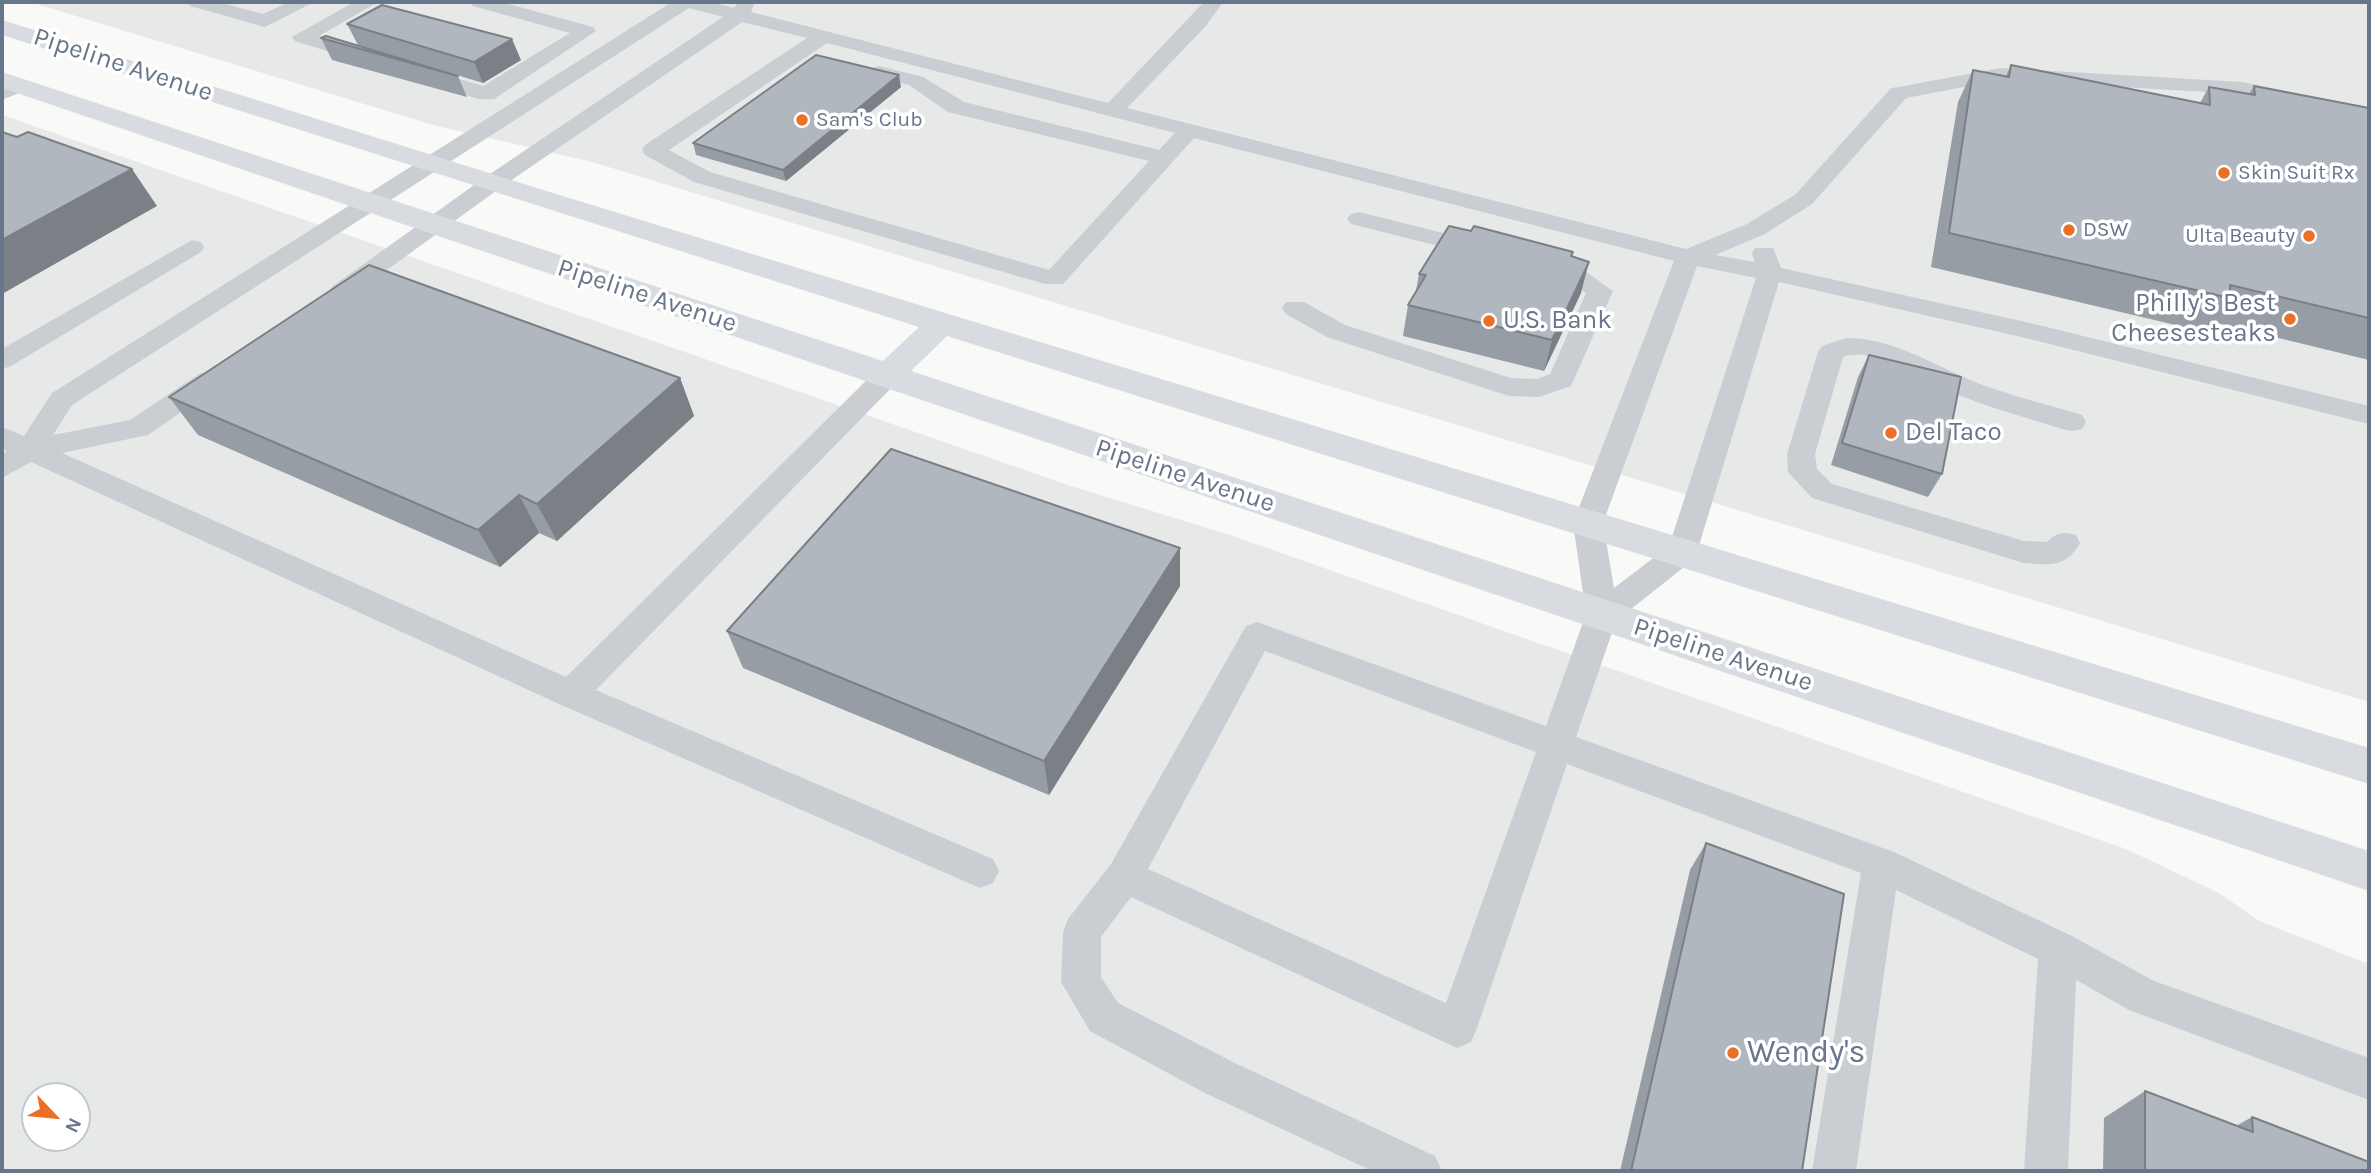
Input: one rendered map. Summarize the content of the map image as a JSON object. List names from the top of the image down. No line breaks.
{"streets":{"main road":["Pipeline Avenue"]},"places":["Sam's Club","Skin Suit Rx","DSW","Ulta Beauty","Philly's Best Cheesesteaks","U.S. Bank","Del Taco","Wendy's"],"north":"bottom right"}
